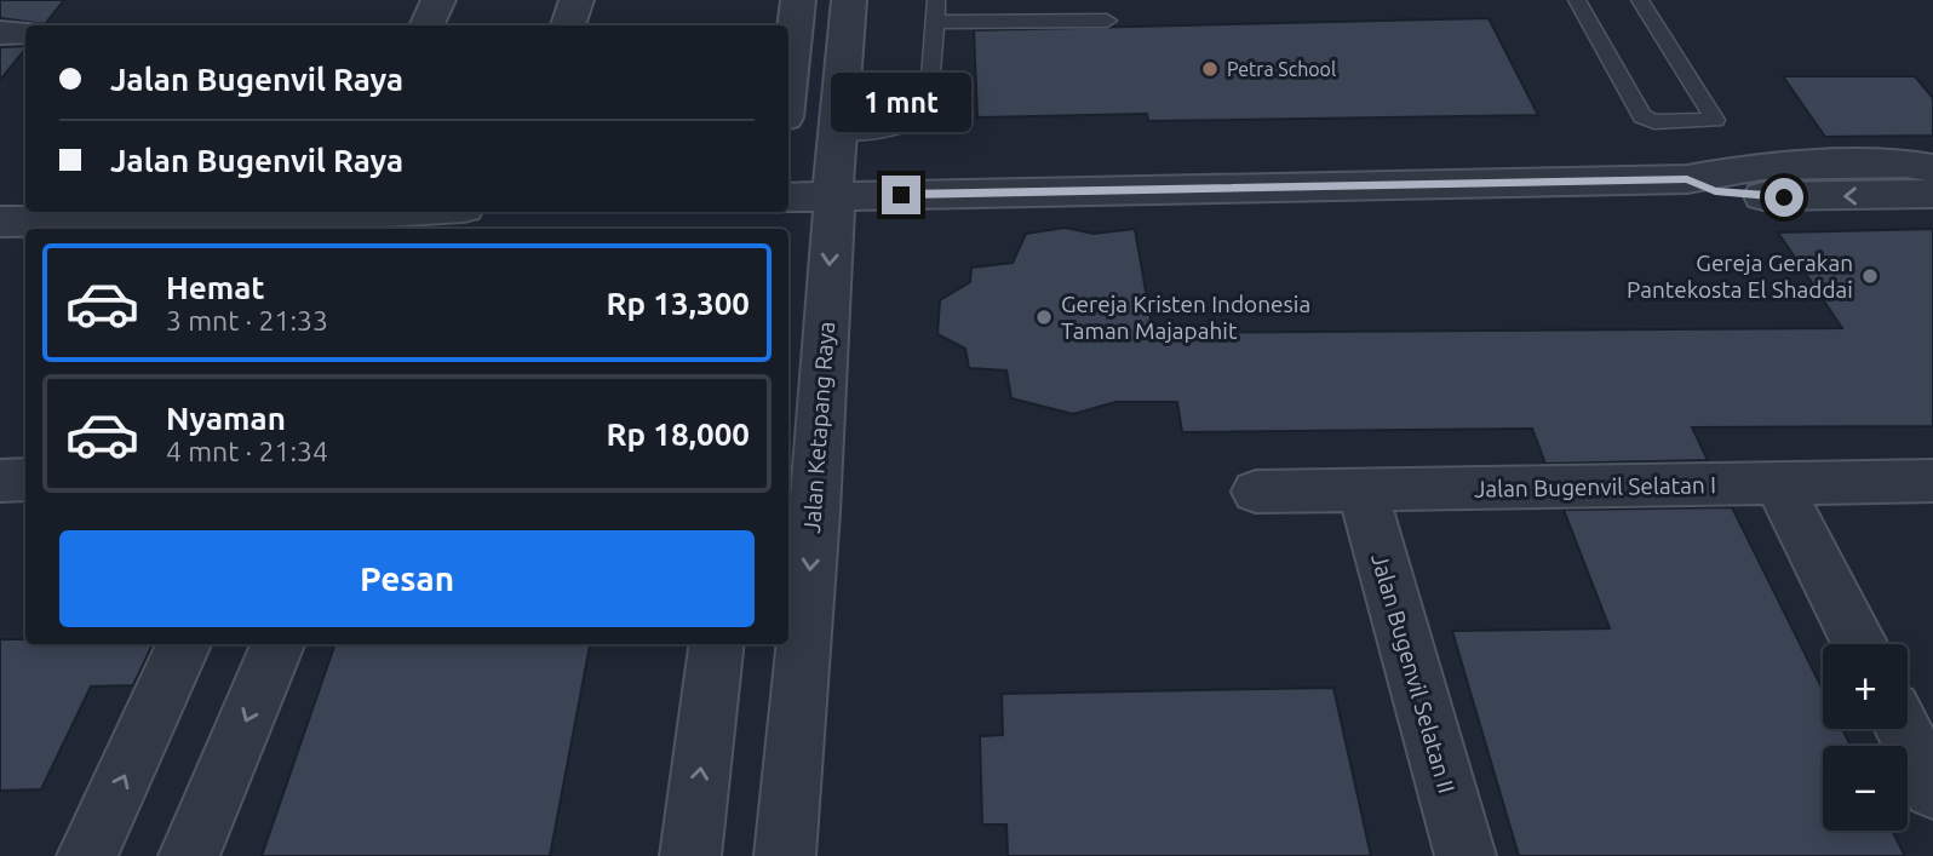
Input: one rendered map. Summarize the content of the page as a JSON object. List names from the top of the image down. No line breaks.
{"streets":{"street":["Jalan Ketapang Raya","Jalan Bugenvil Selatan I","Jalan Bugenvil Selatan II"]},"crossings":[["Jalan Bugenvil Selatan I","Jalan Bugenvil Selatan II"]],"places":["Petra School","Gereja Gerakan Pantekosta El Shaddai","Gereja Kristen Indonesia Taman Majapahit"],"page":{"banner":["Jalan Bugenvil Raya","Jalan Bugenvil Raya"],"bubble":"1 mnt","list":[{"name":"Hemat","note":"3 mnt · 21:33","value":"Rp 13,300"},{"name":"Nyaman","note":"4 mnt · 21:34","value":"Rp 18,000"}],"buttons":"Pesan","map_buttons":["+","−"]}}
